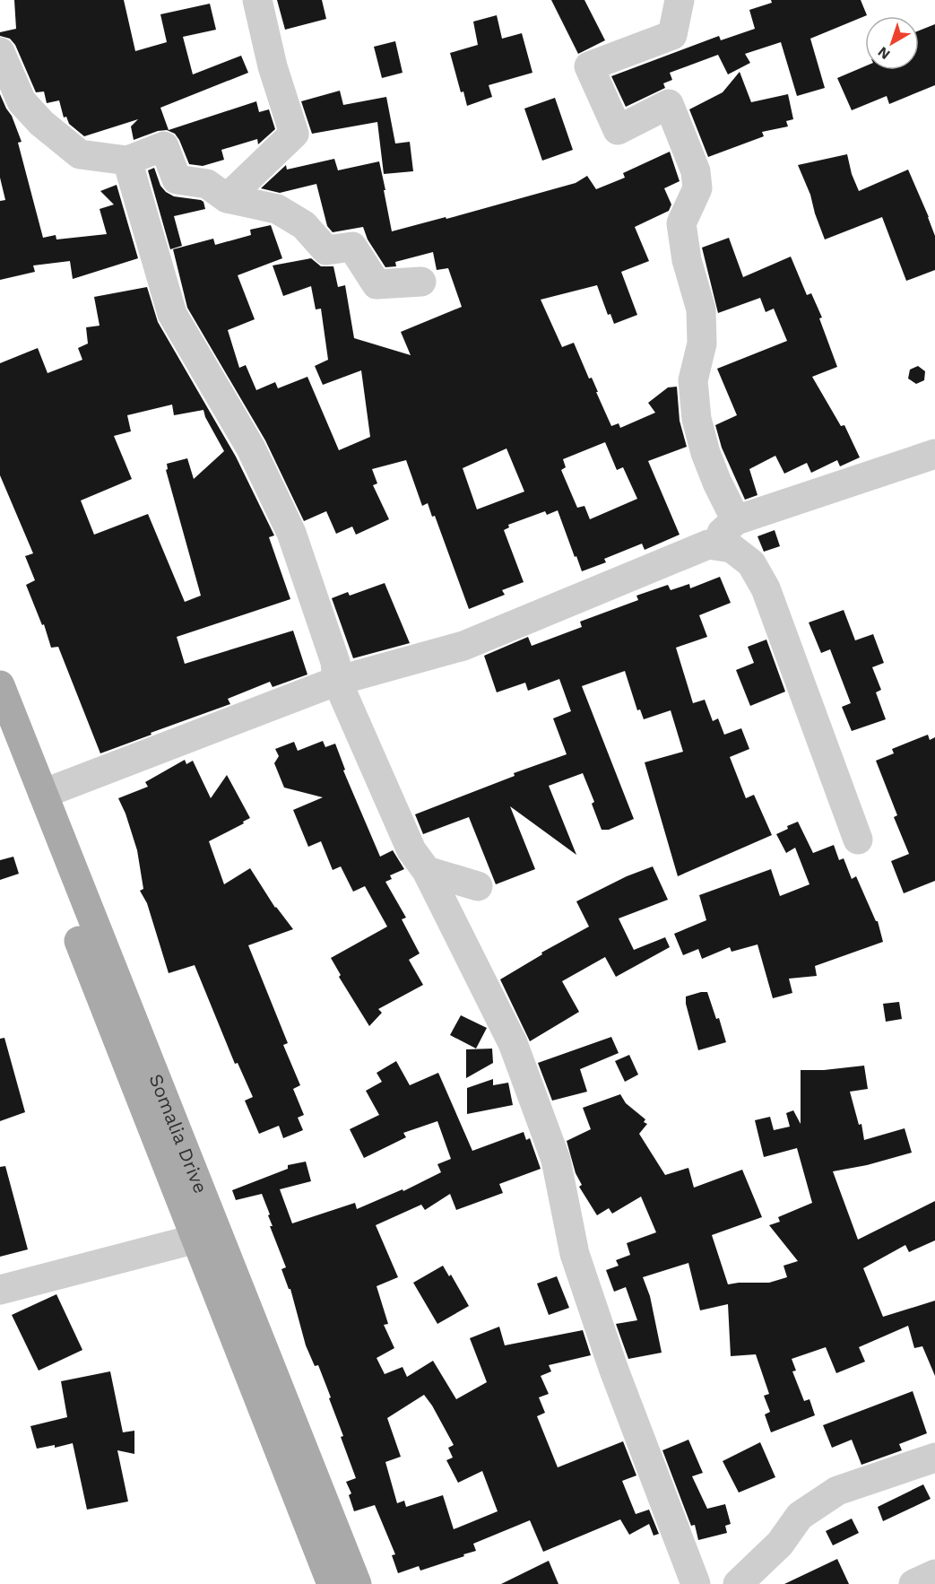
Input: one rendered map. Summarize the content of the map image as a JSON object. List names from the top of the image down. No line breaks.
{"streets":{"main road":["Somalia Drive"]},"north":"bottom left"}
